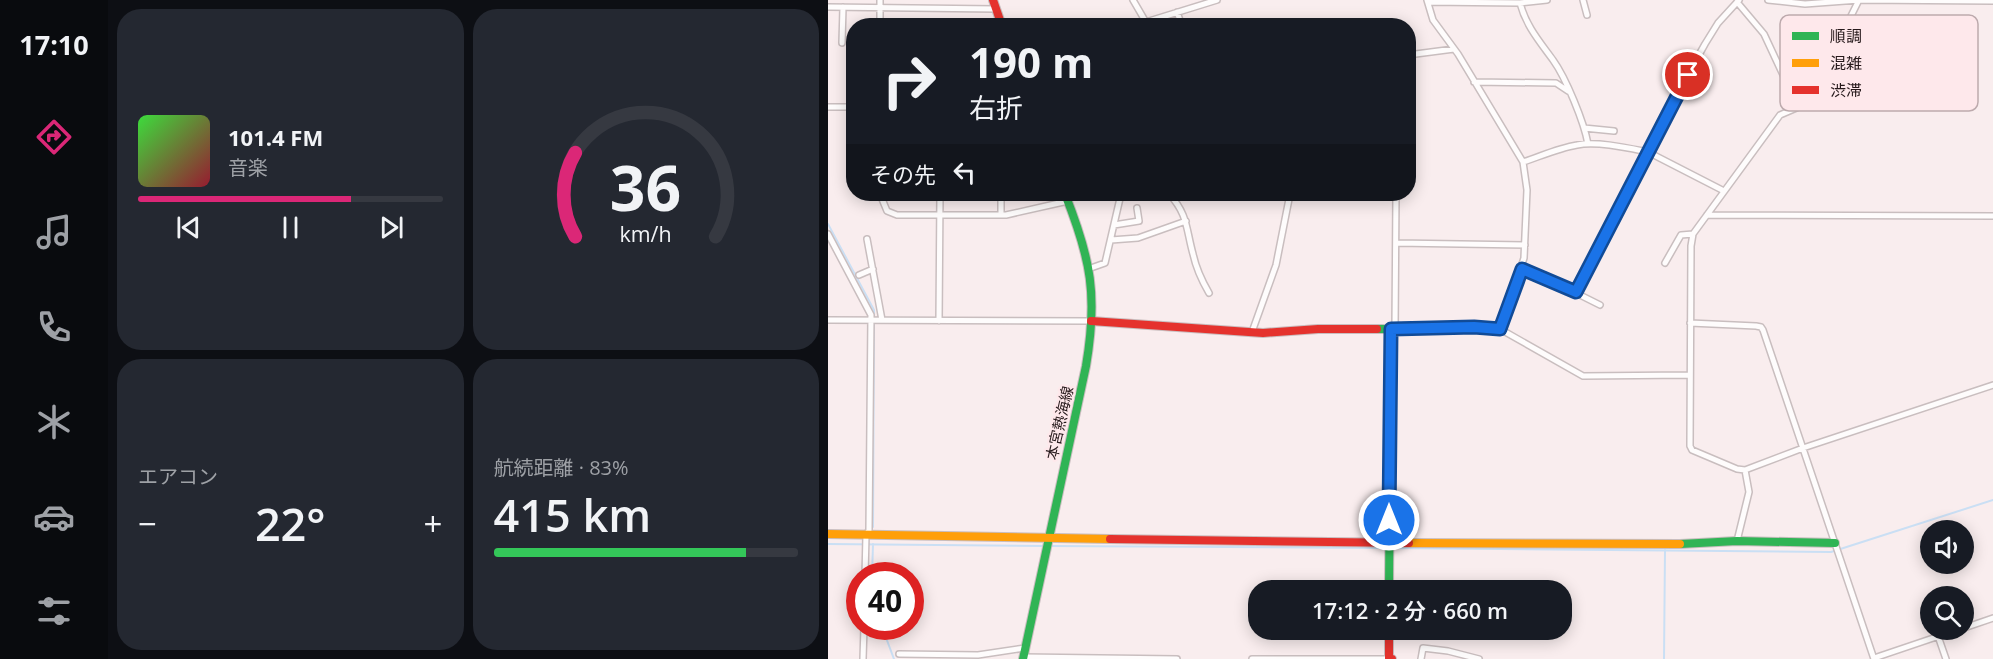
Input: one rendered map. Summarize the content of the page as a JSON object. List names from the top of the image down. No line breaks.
{"streets":{"street":["本宮熱海線"]},"legend":["順調","混雑","渋滞"],"page":{"tabs":"17:10","turn":["190 m","右折"],"song":["101.4 FM","音楽"],"then":"その先","tile":["エアコン",["航続距離 · 83%","415 km"]],"heat":["−","22°","+"],"limit":"40","trip":"17:12 · 2 分 · 660 m","gauge":["36","km/h"]}}
